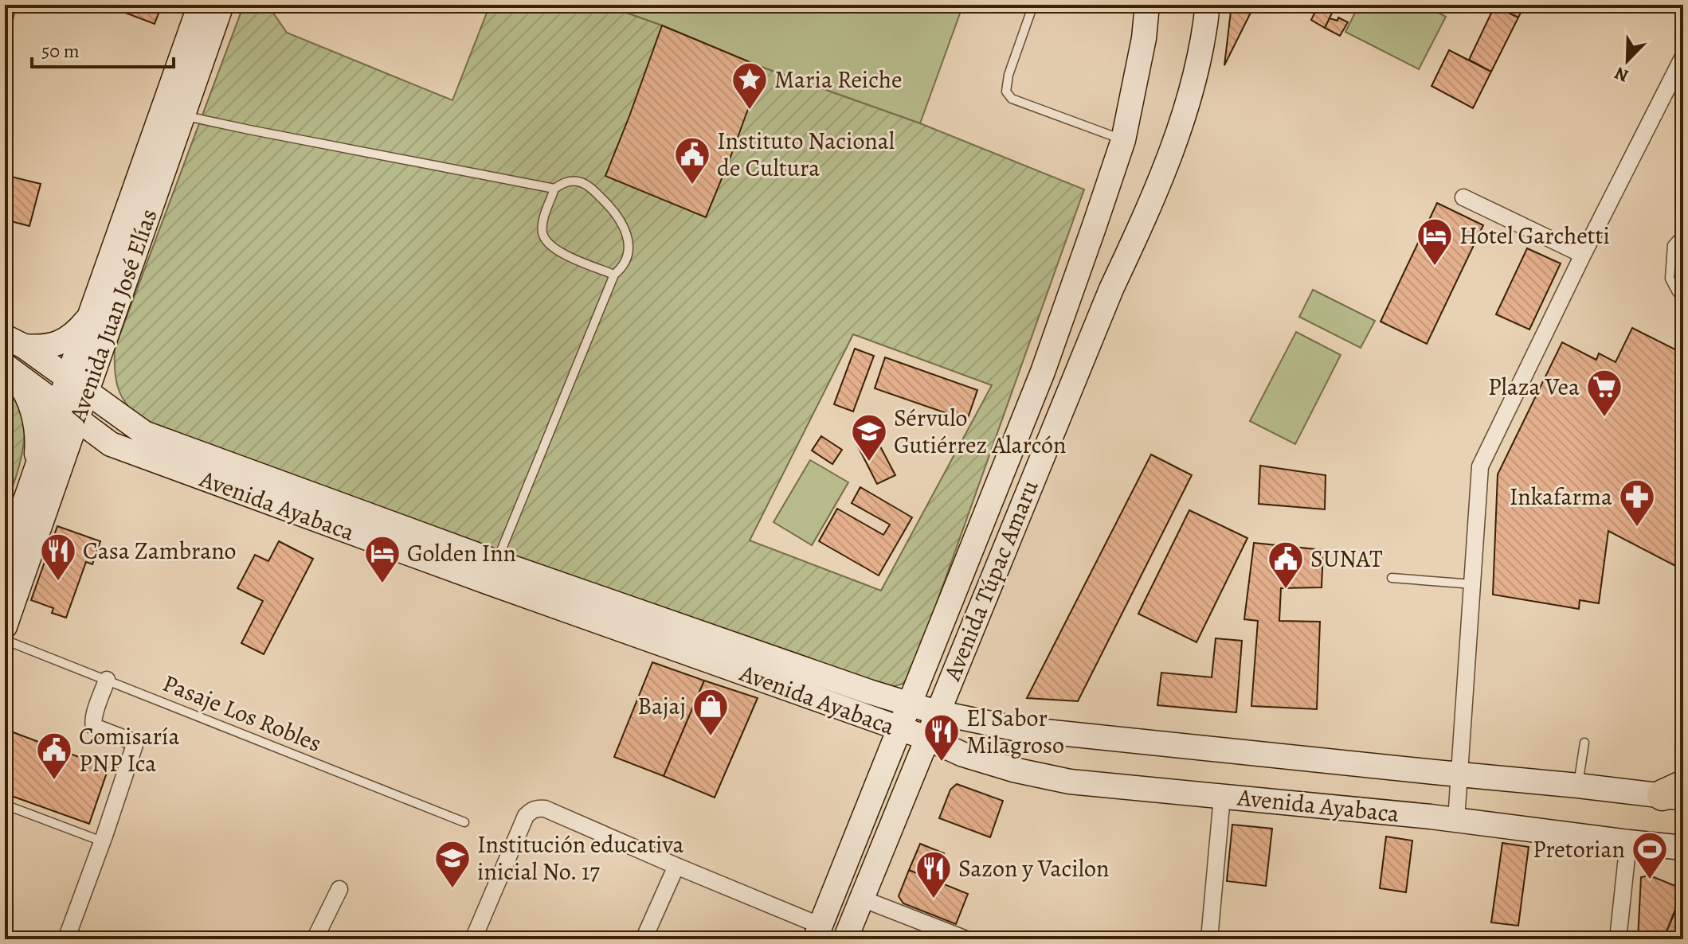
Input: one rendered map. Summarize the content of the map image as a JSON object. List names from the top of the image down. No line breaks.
{"streets":{"street":["Avenida Juan José Elías","Avenida Ayabaca","Avenida Túpac Amaru"],"lane":["Pasaje Los Robles"]},"crossings":[["Avenida Juan José Elías","Avenida Ayabaca"],["Avenida Ayabaca","Avenida Túpac Amaru"]],"places":{"place":["Maria Reiche"],"public building":["Instituto Nacional de Cultura","SUNAT","Comisaría PNP Ica"],"hotel":["Hotel Garchetti","Golden Inn"],"supermarket":["Plaza Vea"],"school or university":["Sérvulo Gutiérrez Alarcón","Institución educativa inicial No. 17"],"pharmacy":["Inkafarma"],"restaurant":["Casa Zambrano","El Sabor Milagroso","Sazon y Vacilon"],"shop":["Bajaj"],"sports":["Pretorian"]},"scale_bar":"50 m","north":"bottom left"}
